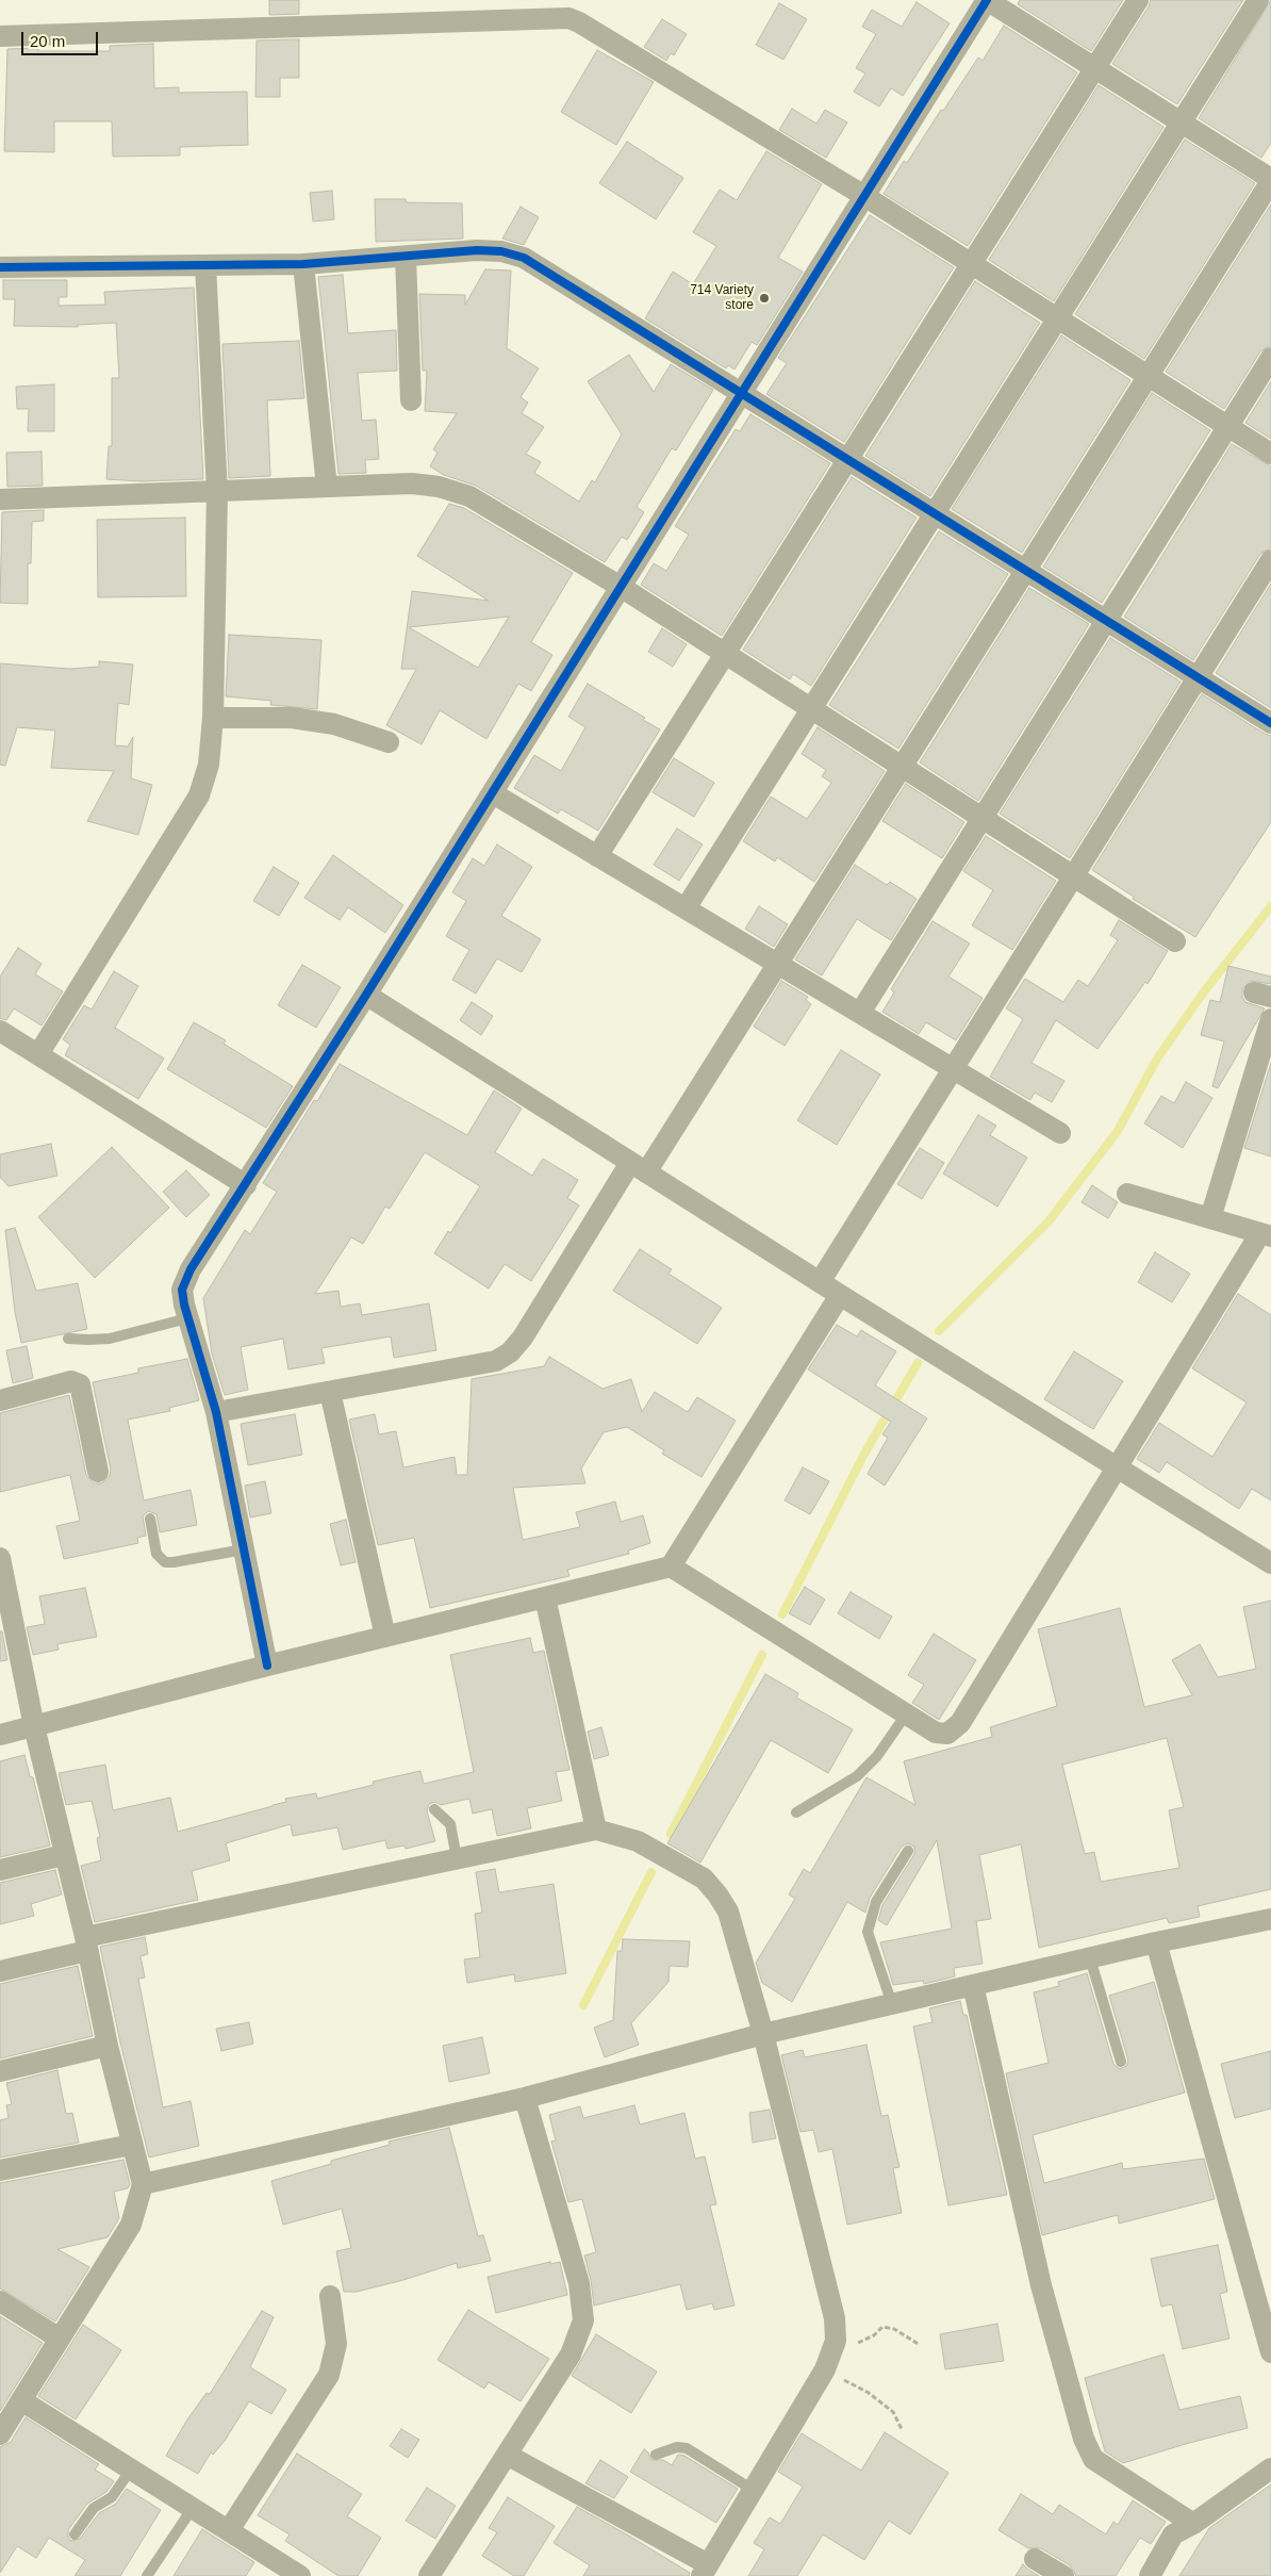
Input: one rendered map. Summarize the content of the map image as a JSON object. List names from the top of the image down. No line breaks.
{"places":["714 Variety store"],"scale_bar":"20 m"}
